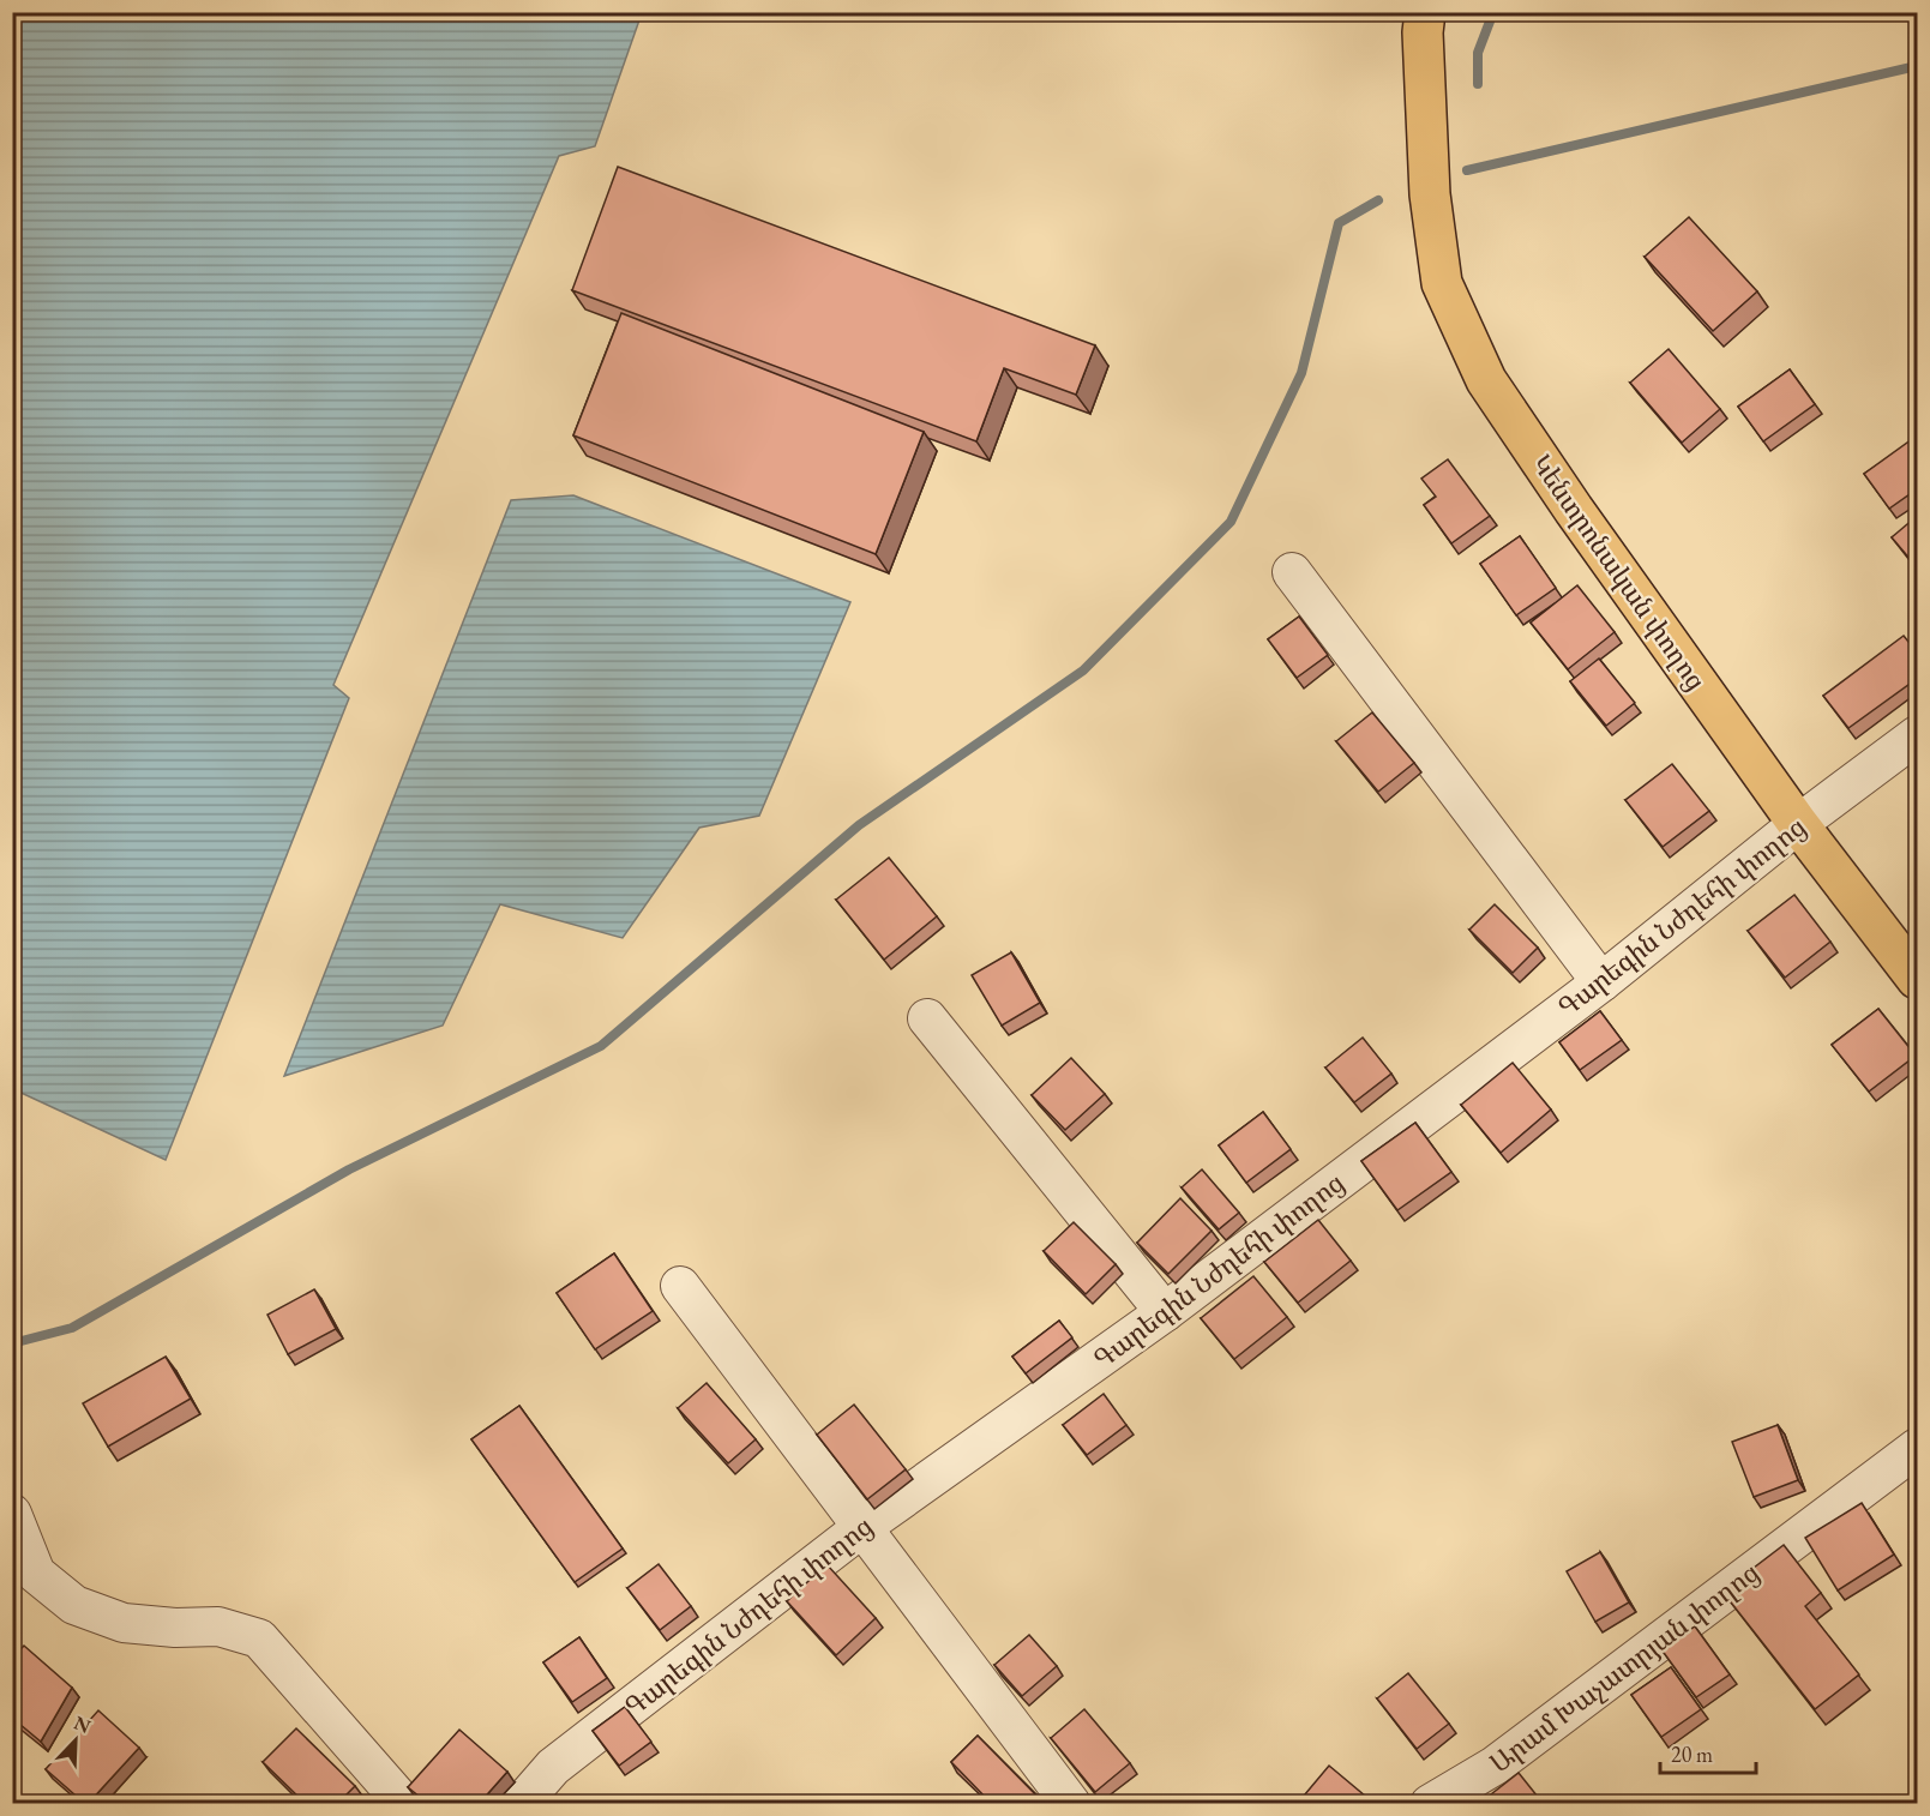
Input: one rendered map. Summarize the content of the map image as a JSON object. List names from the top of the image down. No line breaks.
{"streets":{"main road":["Կենտրոնական փողոց"],"street":["Գարեգին Նժդեհի փողոց","Արամ Խաչատրյան փողոց"]},"crossings":[["Կենտրոնական փողոց","Գարեգին Նժդեհի փողոց"]],"scale_bar":"20 m","north":"top right"}
